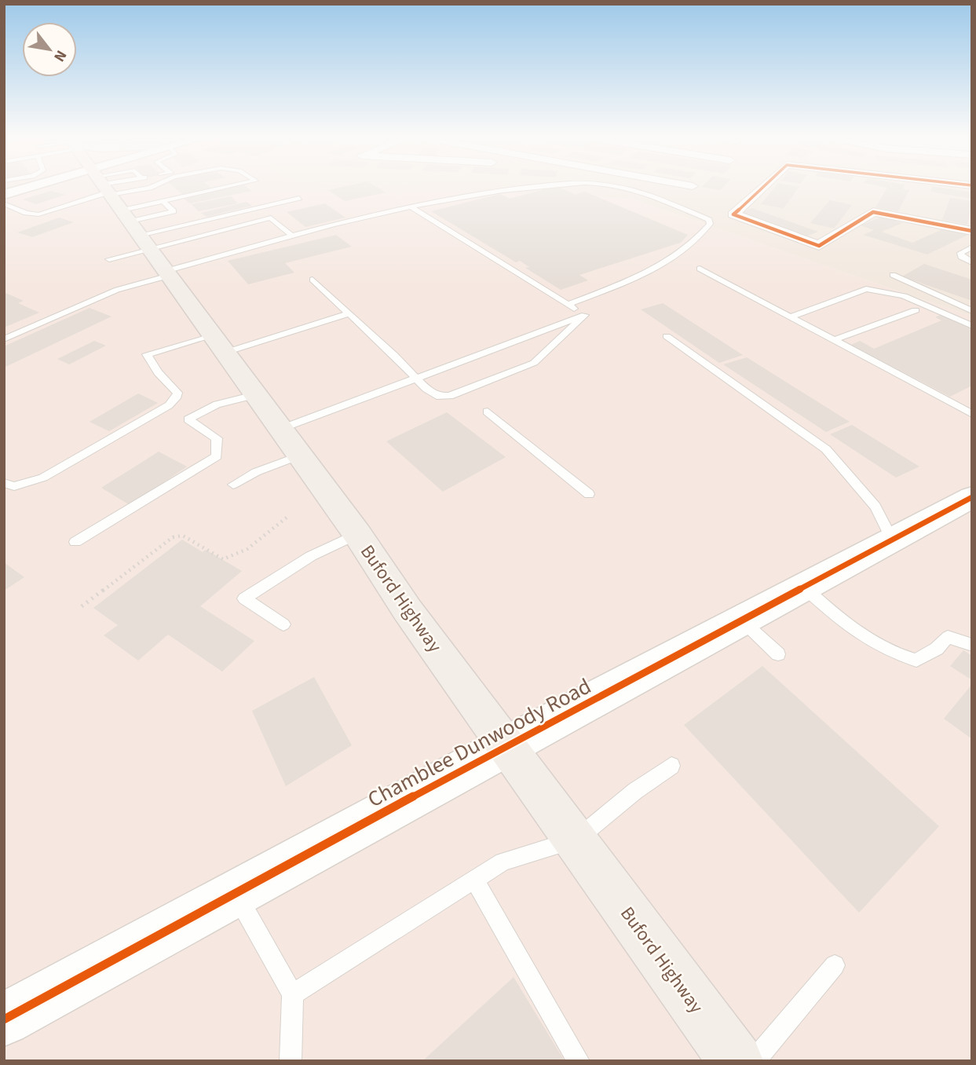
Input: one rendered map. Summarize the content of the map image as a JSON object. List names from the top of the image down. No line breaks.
{"streets":{"main road":["Buford Highway"],"street":["Chamblee Dunwoody Road"]},"crossings":[["Buford Highway","Chamblee Dunwoody Road"]],"north":"bottom right"}
